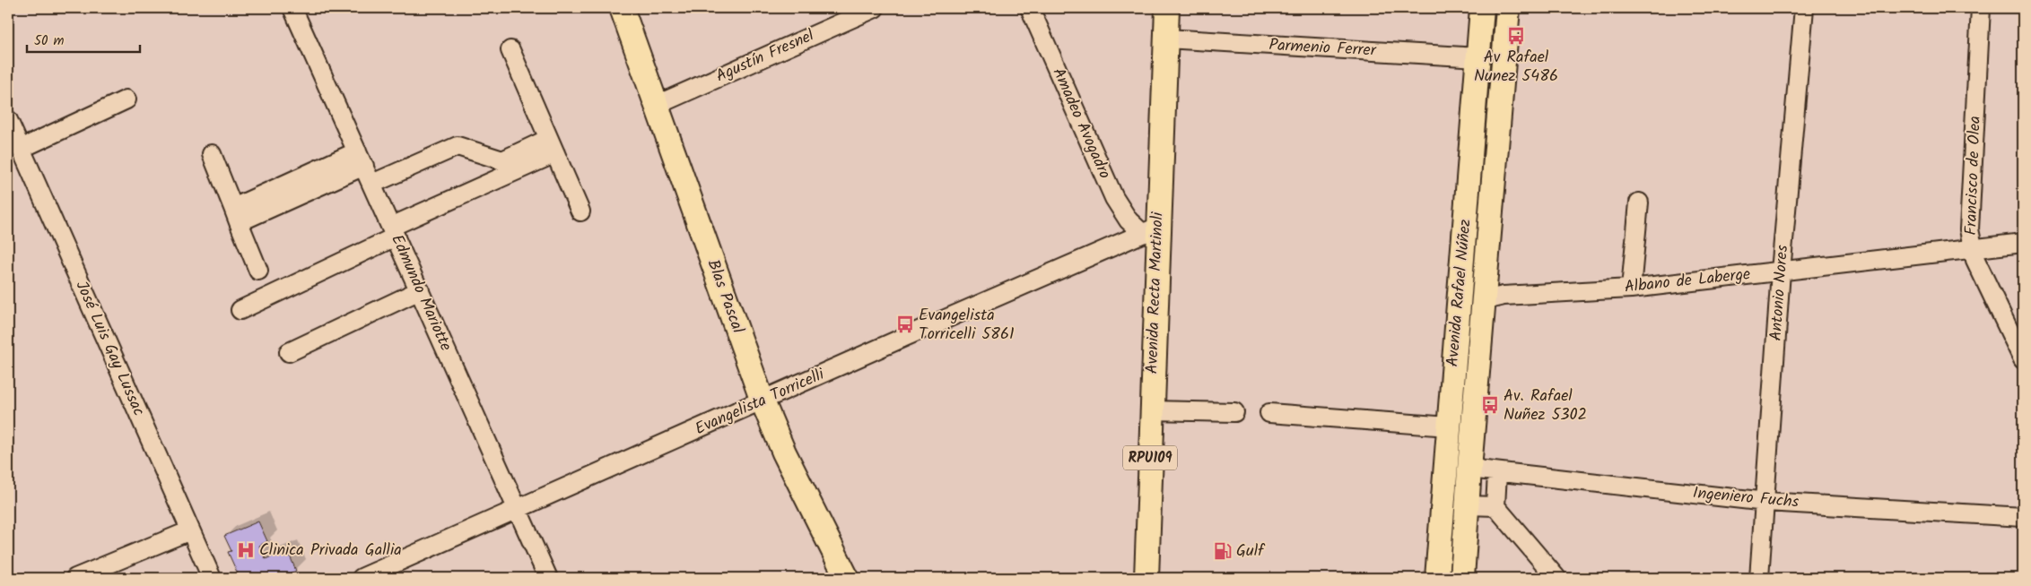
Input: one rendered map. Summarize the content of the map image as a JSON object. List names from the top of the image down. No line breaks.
{"streets":{"main road":["Avenida Recta Martinoli","Avenida Rafael Núñez","Blas Pascal","RPU109"],"street":["Parmenio Ferrer","Agustín Fresnel","Amadeo Avogadro","Francisco de Olea","Albano de Laberge","Edmundo Mariotte","Antonio Nores","José Luis Gay Lussac","Evangelista Torricelli","Ingeniero Fuchs"]},"crossings":[["Parmenio Ferrer","Avenida Recta Martinoli"],["Parmenio Ferrer","Avenida Rafael Núñez"],["Agustín Fresnel","Blas Pascal"],["Amadeo Avogadro","Avenida Recta Martinoli"],["Amadeo Avogadro","Evangelista Torricelli"],["Francisco de Olea","Albano de Laberge"],["Albano de Laberge","Avenida Rafael Núñez"],["Albano de Laberge","Antonio Nores"],["Edmundo Mariotte","Evangelista Torricelli"],["Avenida Recta Martinoli","Evangelista Torricelli"],["Avenida Rafael Núñez","Ingeniero Fuchs"],["Antonio Nores","Ingeniero Fuchs"],["Blas Pascal","Evangelista Torricelli"]],"places":{"bus stop":["Av Rafael Nunez 5486","Evangelista Torricelli 5861","Av. Rafael Nuñez 5302"],"hospital":["Clinica Privada Gallia"],"fuel station":["Gulf"]},"scale_bar":"50 m"}
